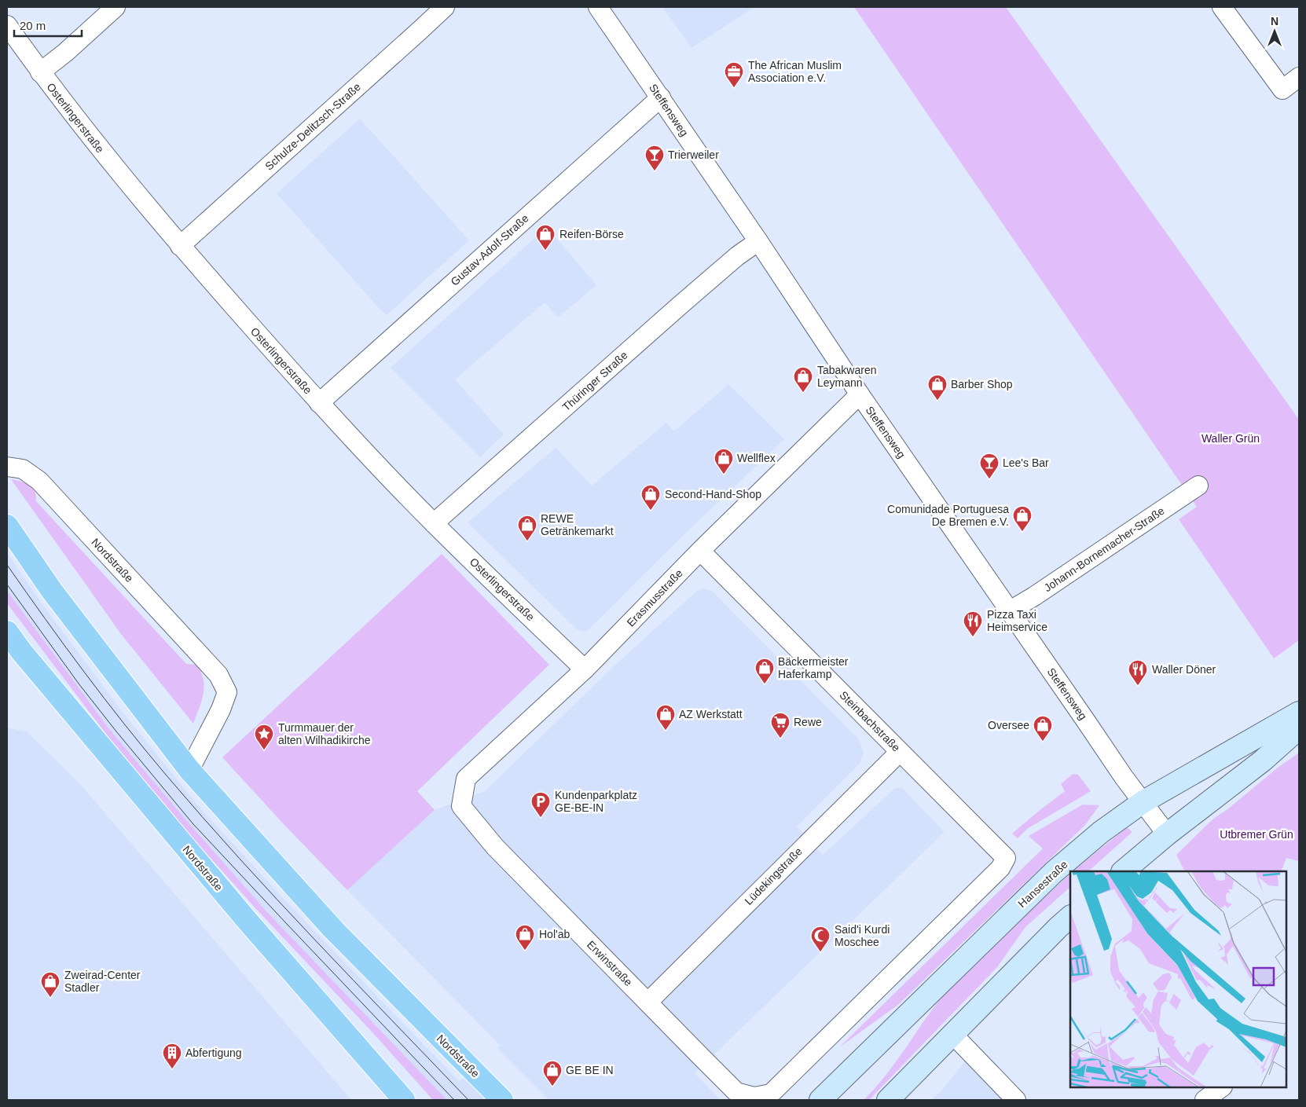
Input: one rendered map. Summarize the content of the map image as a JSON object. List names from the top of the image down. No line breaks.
{"streets":{"main road":["Nordstraße","Hansestraße"],"street":["Steffensweg","Osterlingerstraße","Schulze-Delitzsch-Straße","Gustav-Adolf-Straße","Thüringer Straße","Johann-Bornemacher-Straße","Erasmusstraße","Steinbachstraße","Lüdekingstraße","Erwinstraße"]},"crossings":[["Steffensweg","Gustav-Adolf-Straße"],["Steffensweg","Thüringer Straße"],["Steffensweg","Johann-Bornemacher-Straße"],["Steffensweg","Erasmusstraße"],["Steffensweg","Hansestraße"],["Osterlingerstraße","Schulze-Delitzsch-Straße"],["Osterlingerstraße","Gustav-Adolf-Straße"],["Osterlingerstraße","Thüringer Straße"],["Osterlingerstraße","Erasmusstraße"],["Erasmusstraße","Steinbachstraße"],["Erasmusstraße","Erwinstraße"],["Steinbachstraße","Lüdekingstraße"],["Steinbachstraße","Erwinstraße"],["Lüdekingstraße","Erwinstraße"]],"parks":["Waller Grün","Utbremer Grün"],"places":{"office":["The African Muslim Association e.V."],"bar":["Trierweiler","Lee's Bar"],"shop":["Reifen-Börse","Tabakwaren Leymann","Barber Shop","Wellflex","Second-Hand-Shop","Comunidade Portuguesa De Bremen e.V.","REWE Getränkemarkt","Bäckermeister Haferkamp","AZ Werkstatt","Oversee","Hol'ab","Zweirad-Center Stadler","GE BE IN"],"restaurant":["Pizza Taxi Heimservice","Waller Döner"],"supermarket":["Rewe"],"place":["Turmmauer der alten Wilhadikirche"],"parking":["Kundenparkplatz GE-BE-IN"],"mosque":["Said'i Kurdi Moschee"],"building":["Abfertigung"]},"scale_bar":"20 m","north":"top"}
